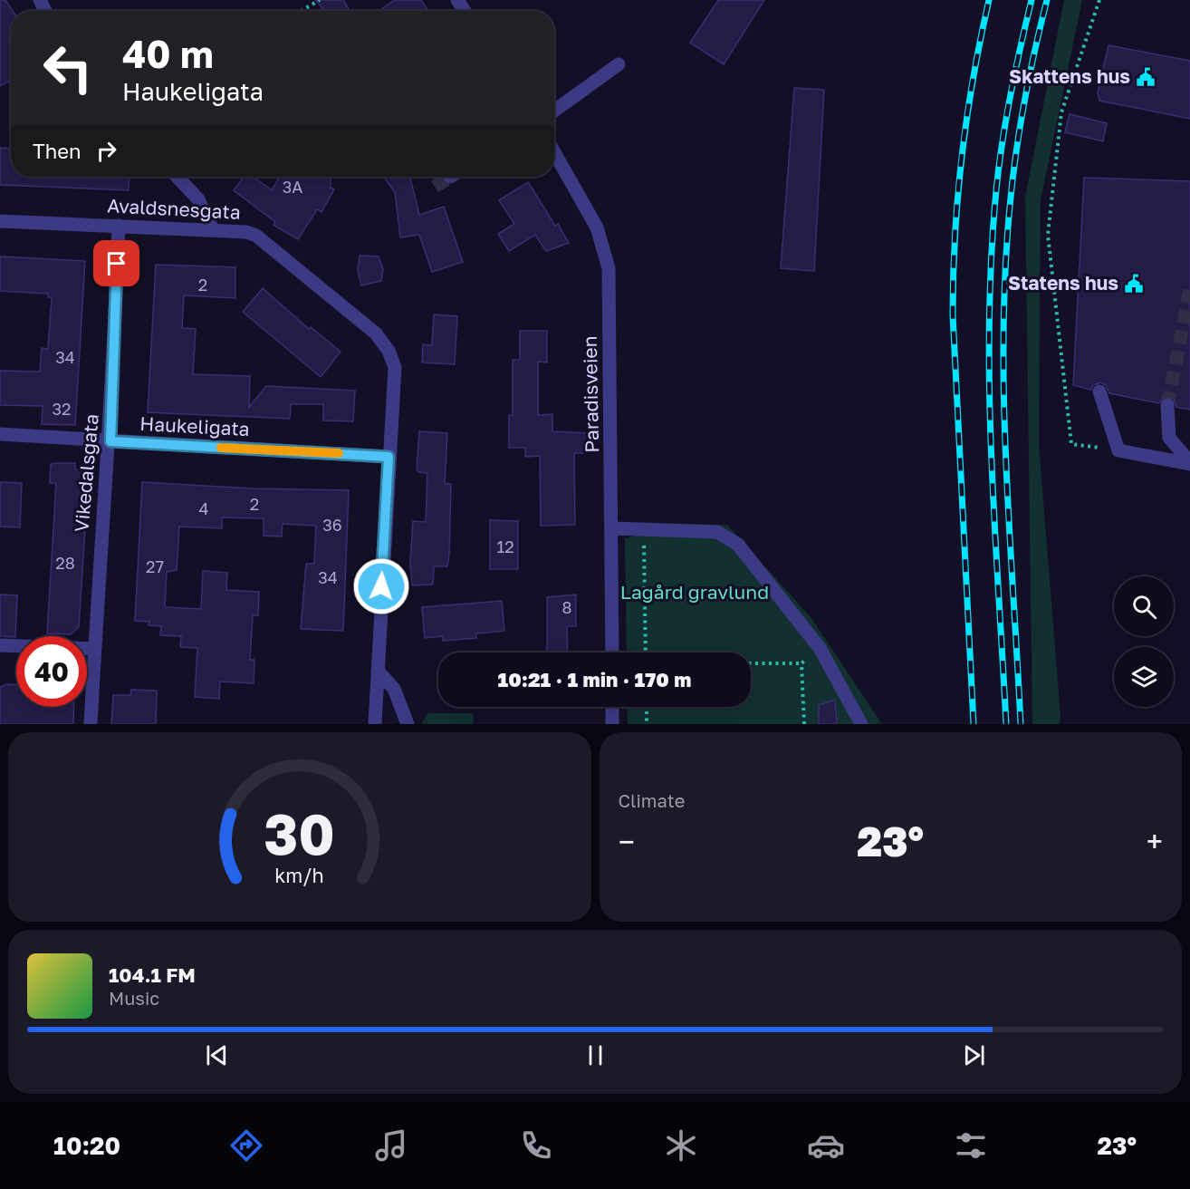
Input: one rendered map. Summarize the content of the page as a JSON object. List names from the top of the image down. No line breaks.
{"streets":{"street":["Avaldsnesgata","Paradisveien","Haukeligata","Vikedalsgata"]},"crossings":[["Avaldsnesgata","Haukeligata"],["Avaldsnesgata","Vikedalsgata"],["Haukeligata","Vikedalsgata"]],"parks":["Lagård gravlund"],"places":{"public building":["Skattens hus","Statens hus"]},"house_numbers":["3A","2","34","32","2","4","36","12","28","27","34","8"],"page":{"turn":["40 m","Haukeligata"],"then":"Then","limit":"40","trip":"10:21 · 1 min · 170 m","tile":"Climate","heat":["−","23°","+"],"song":["104.1 FM","Music"],"tabs":["10:20","23°"],"gauge":["30","km/h"]}}
